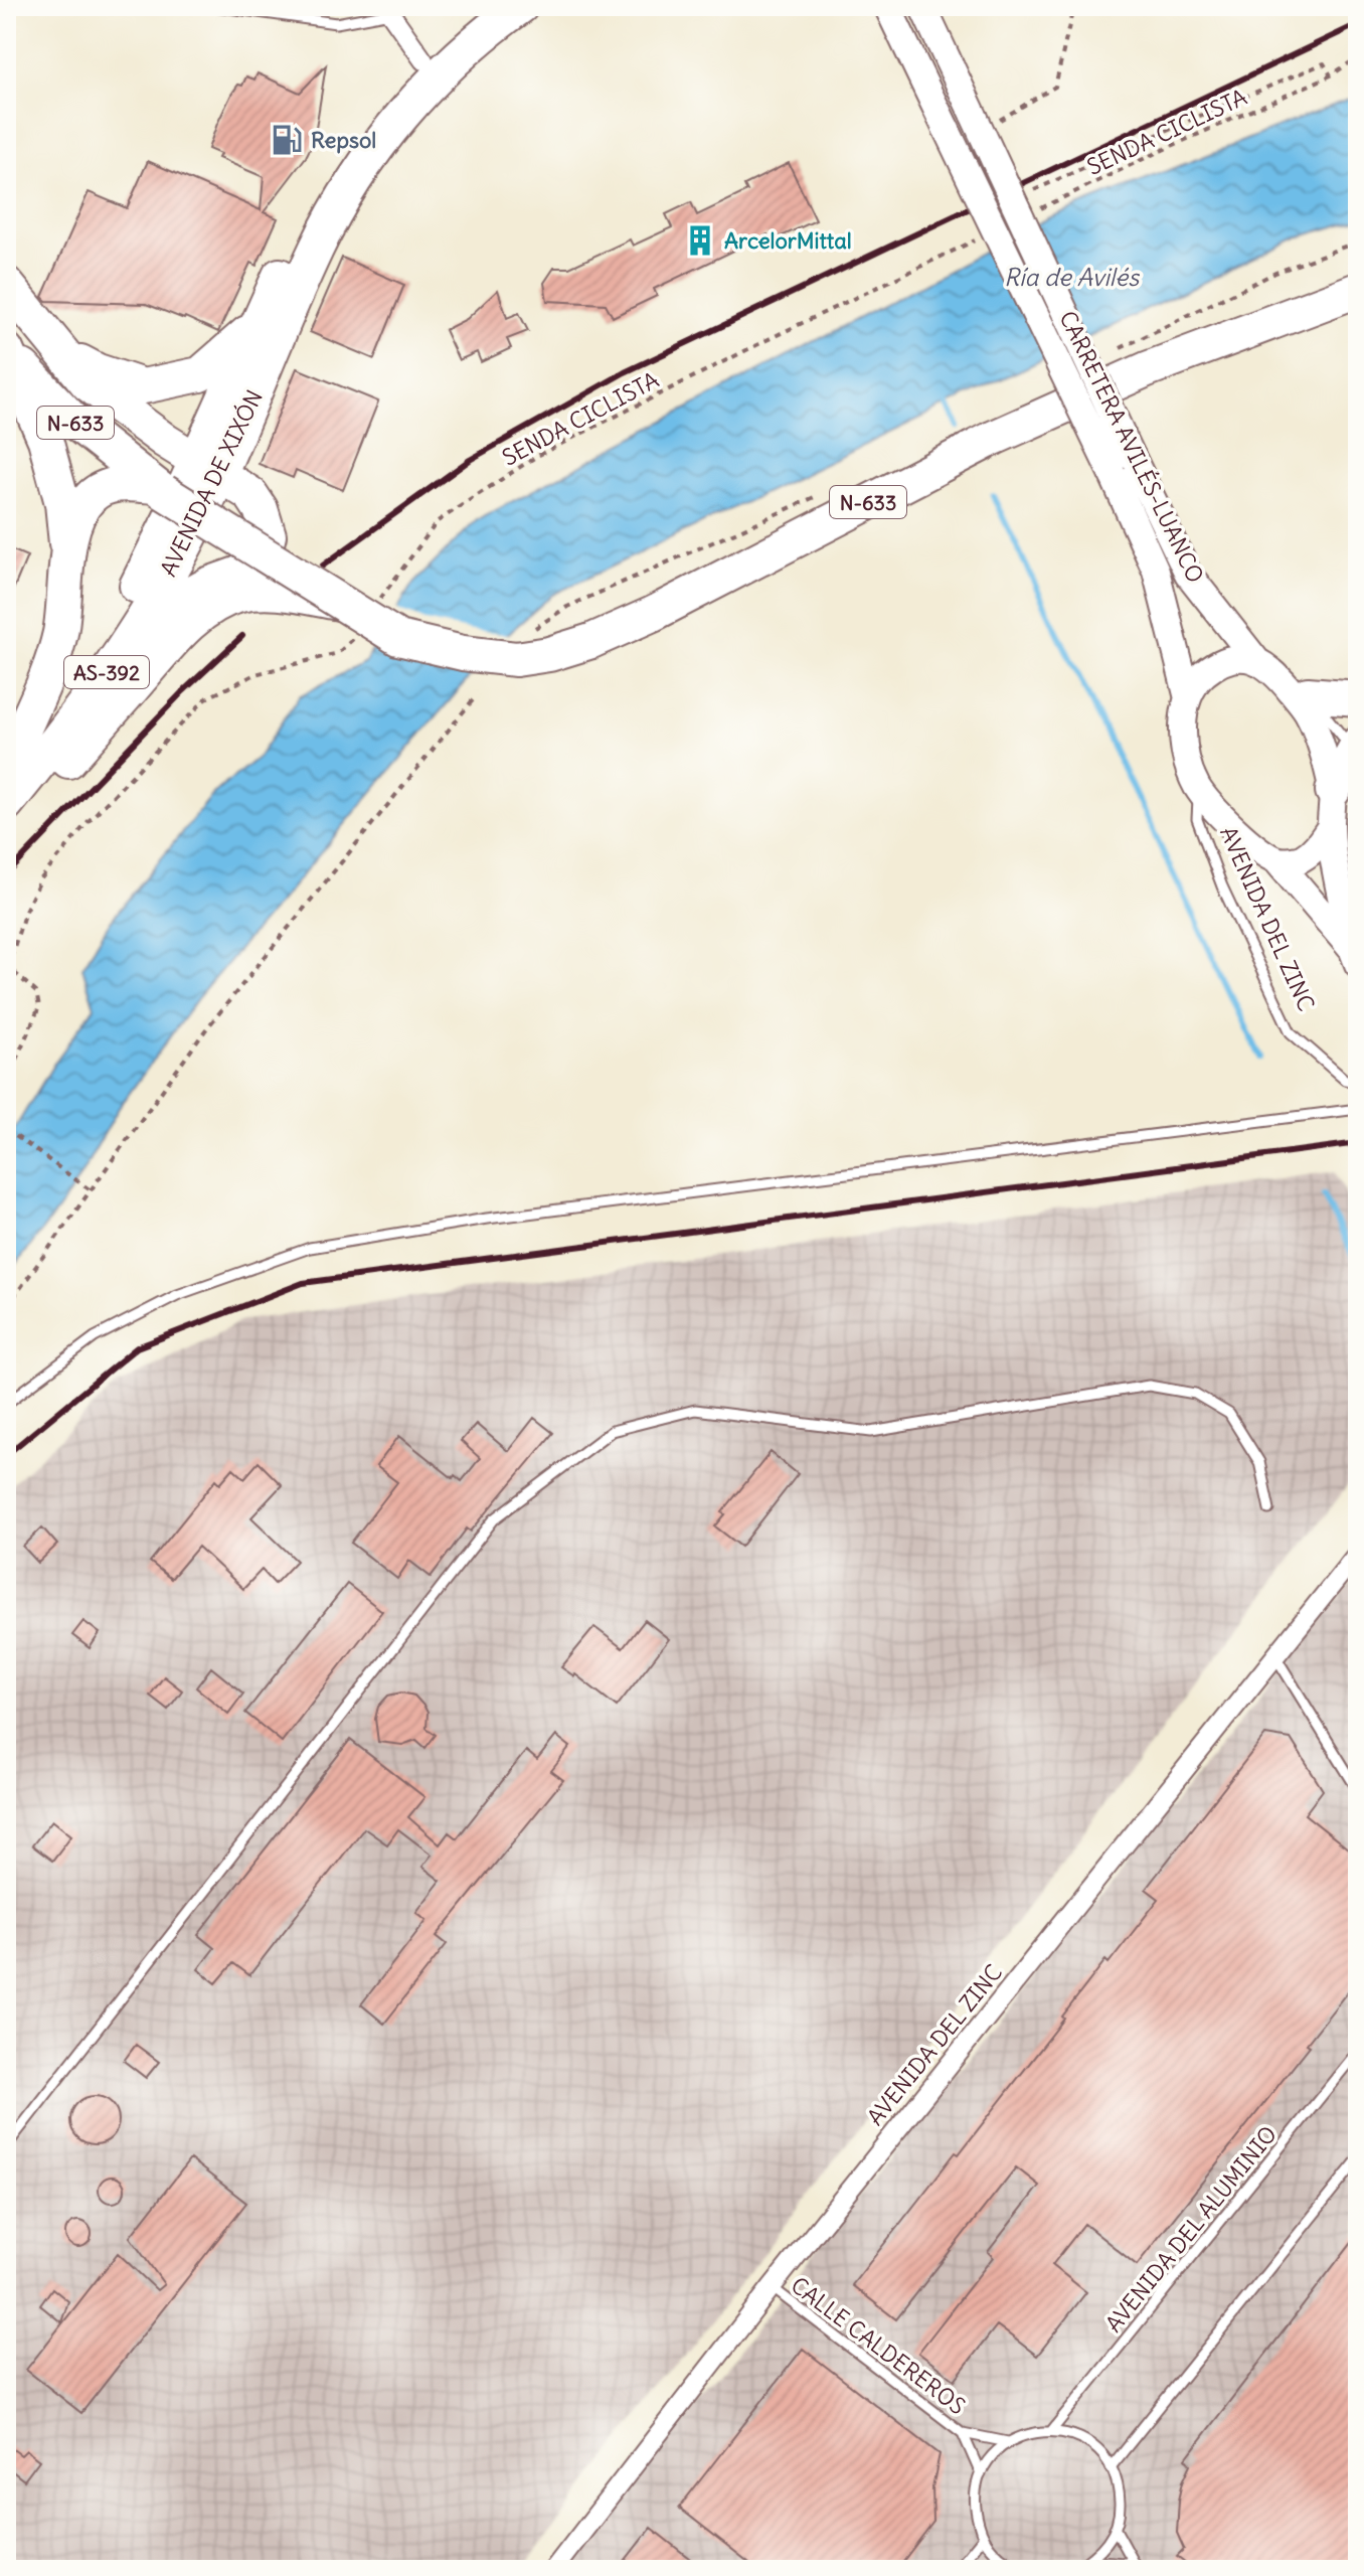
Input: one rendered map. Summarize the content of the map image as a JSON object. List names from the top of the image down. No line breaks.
{"streets":{"highway":["N-633","AVENIDA DE XIXÓN","AS-392"],"main road":["CARRETERA AVILÉS-LUANCO"],"street":["AVENIDA DEL ZINC"],"lane":["AVENIDA DEL ALUMINIO","CALLE CALDEREROS"],"path":["SENDA CICLISTA"]},"crossings":[["CARRETERA AVILÉS-LUANCO","AVENIDA DEL ZINC"],["AVENIDA DEL ZINC","CALLE CALDEREROS"]],"water":["Ría de Avilés"],"places":{"fuel station":["Repsol"],"building":["ArcelorMittal"]}}
